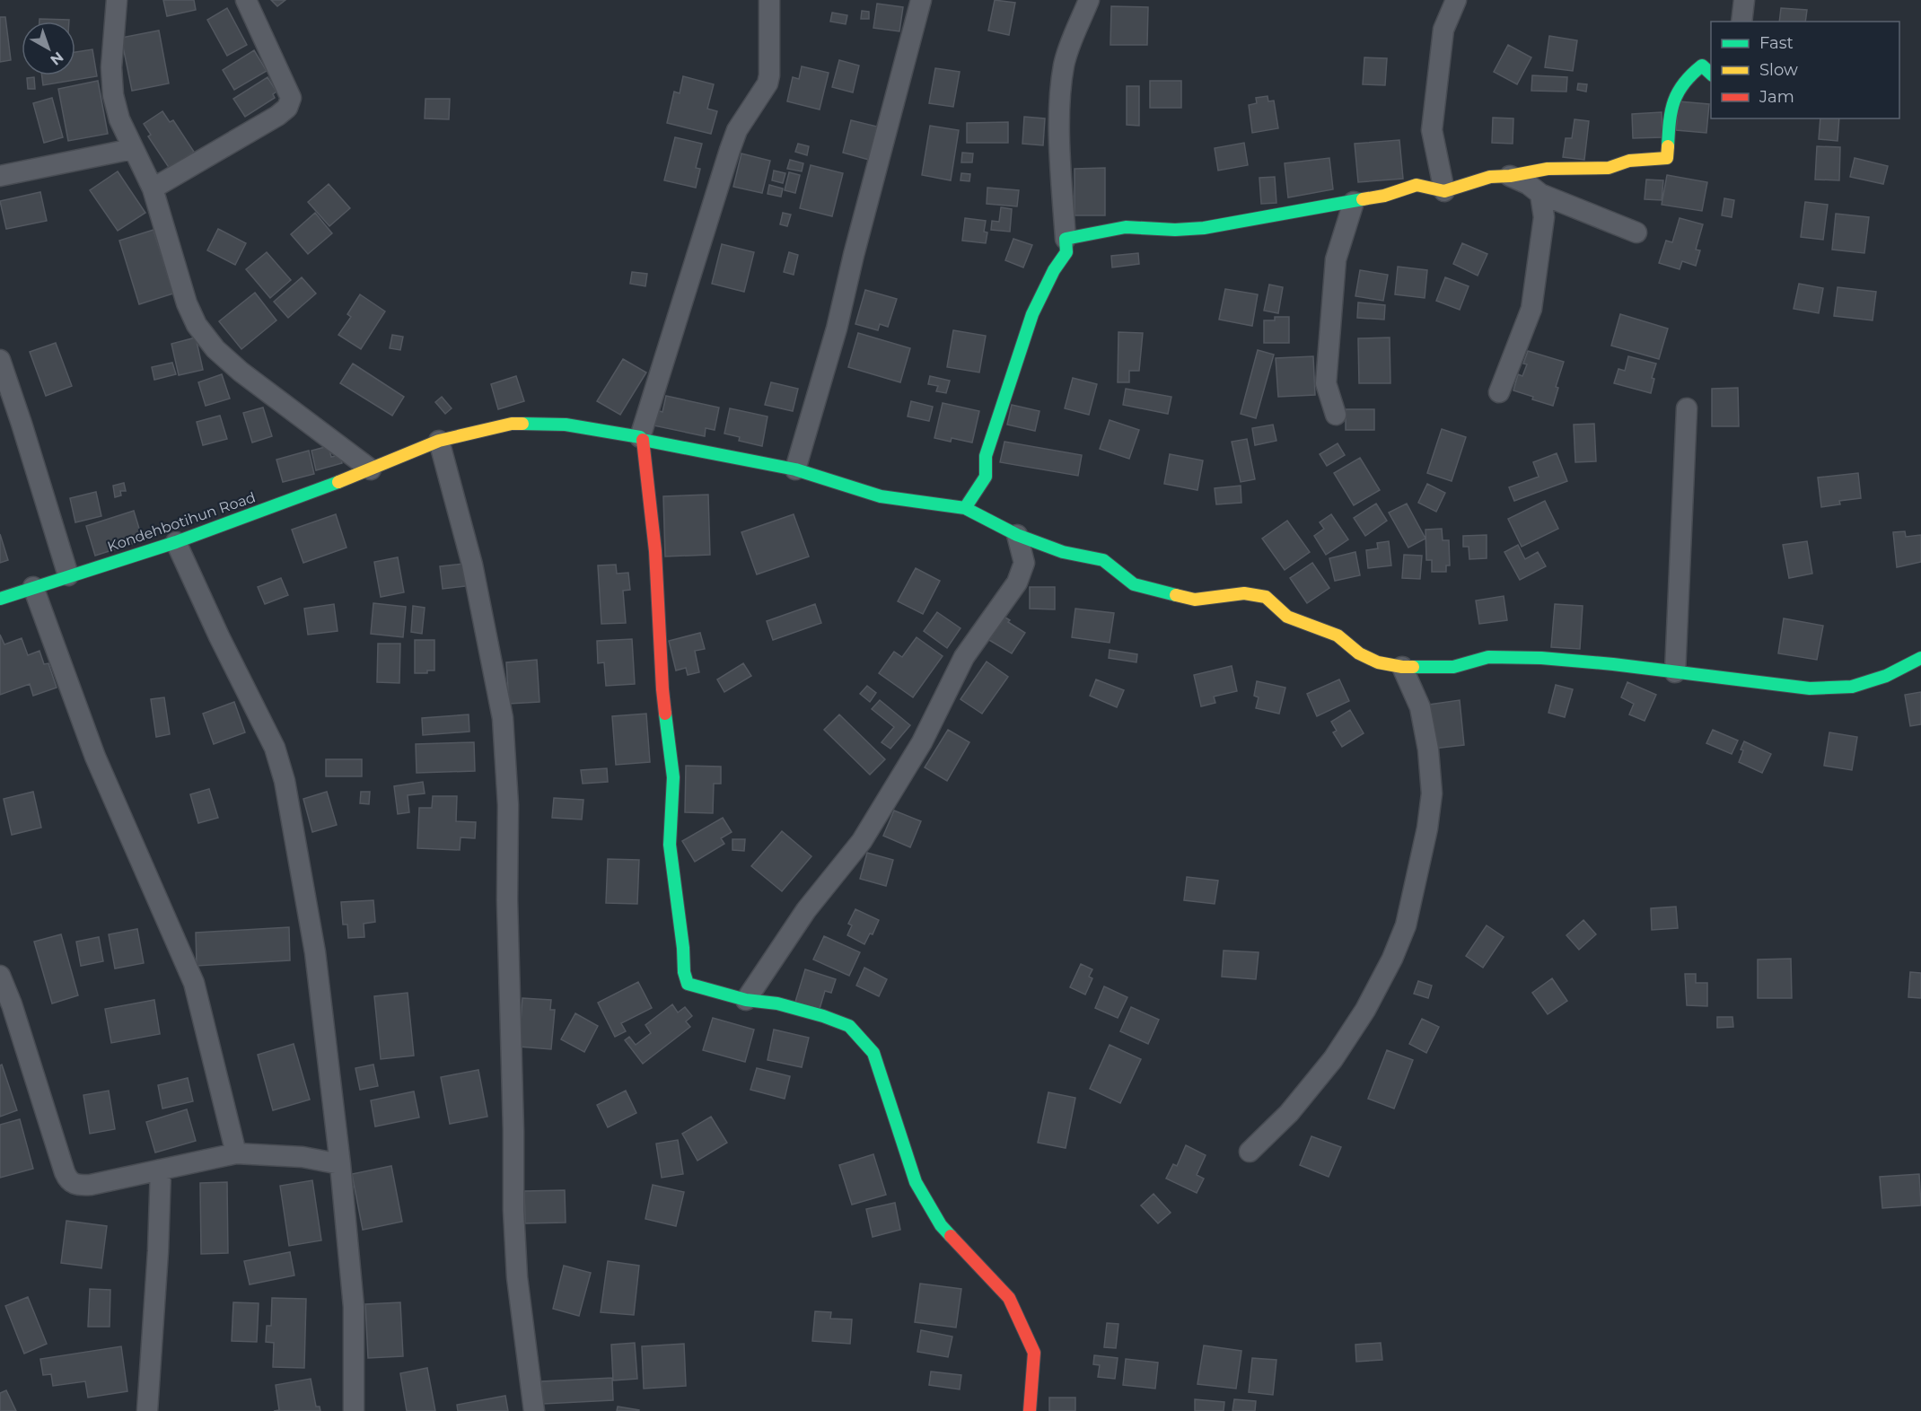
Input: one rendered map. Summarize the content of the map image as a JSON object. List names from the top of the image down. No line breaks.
{"streets":{"street":["Kondehbotihun Road"]},"legend":["Fast","Slow","Jam"],"north":"bottom right"}
